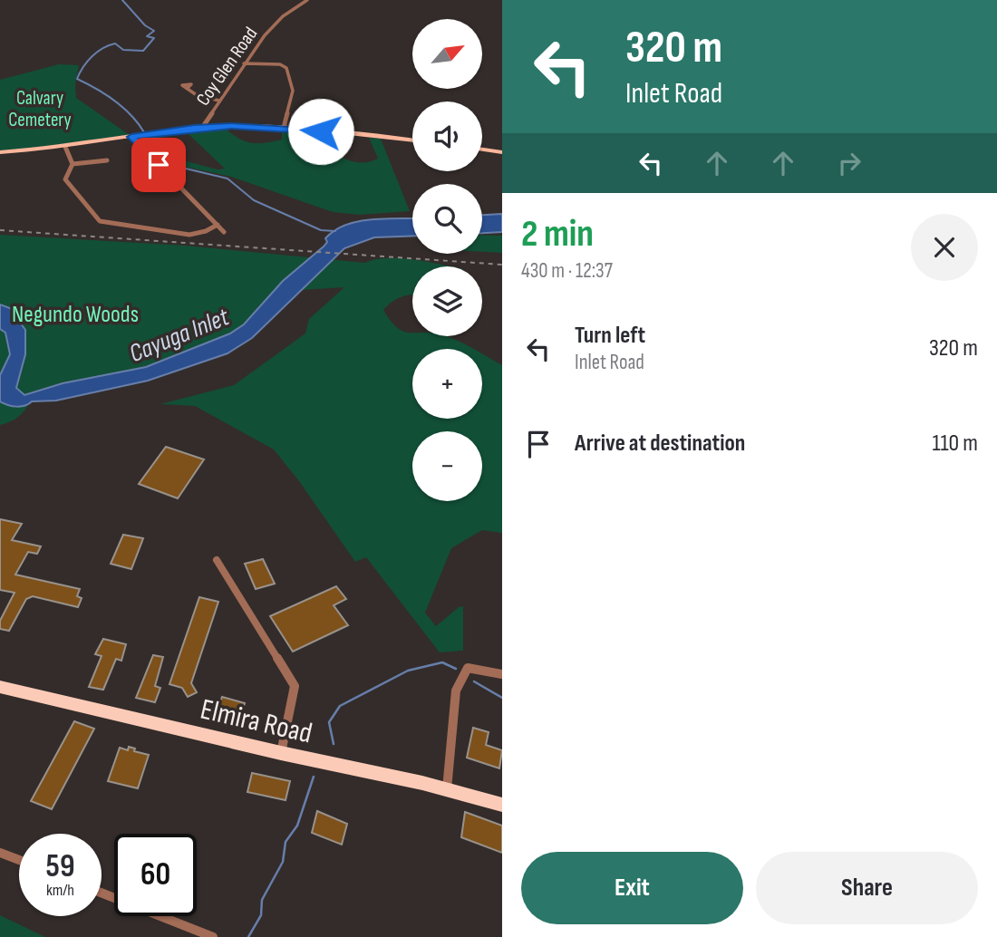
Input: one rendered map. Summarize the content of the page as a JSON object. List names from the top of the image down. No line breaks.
{"streets":{"highway":["Elmira Road"],"street":["Coy Glen Road"]},"water":["Cayuga Inlet"],"parks":["Calvary Cemetery","Negundo Woods"],"north":"top right","page":{"turn":["320 m","Inlet Road"],"map_buttons":["+","−"],"heading":["2 min","430 m · 12:37"],"list":[{"name":"Turn left","note":"Inlet Road","value":"320 m"},{"name":"Arrive at destination","value":"110 m"}],"speed":"59 km/h","limit":"60","buttons":["Exit","Share"]}}
